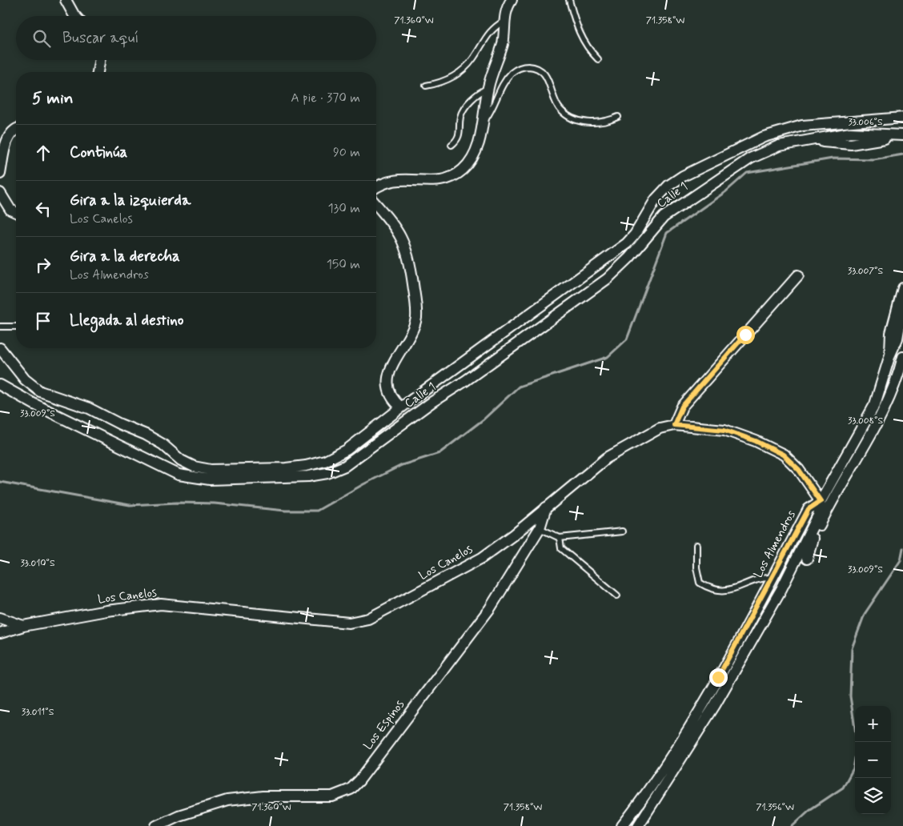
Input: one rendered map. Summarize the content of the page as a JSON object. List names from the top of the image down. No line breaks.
{"streets":{"street":["Calle 1","Los Almendros","Los Canelos","Los Espinos"]},"crossings":[["Los Almendros","Los Canelos"],["Los Canelos","Los Espinos"]],"page":{"search":"Buscar aquí","heading":["5 min","A pie · 370 m"],"list":[["Continúa","90 m"],["Gira a la izquierda","Los Canelos","130 m"],["Gira a la derecha","Los Almendros","150 m"],"Llegada al destino"],"map_buttons":["+","−"]},"coordinates":["71.360°W","71.358°W","33.006°S","33.007°S","33.009°S","33.008°S","33.010°S","33.011°S","71.356°W"]}
